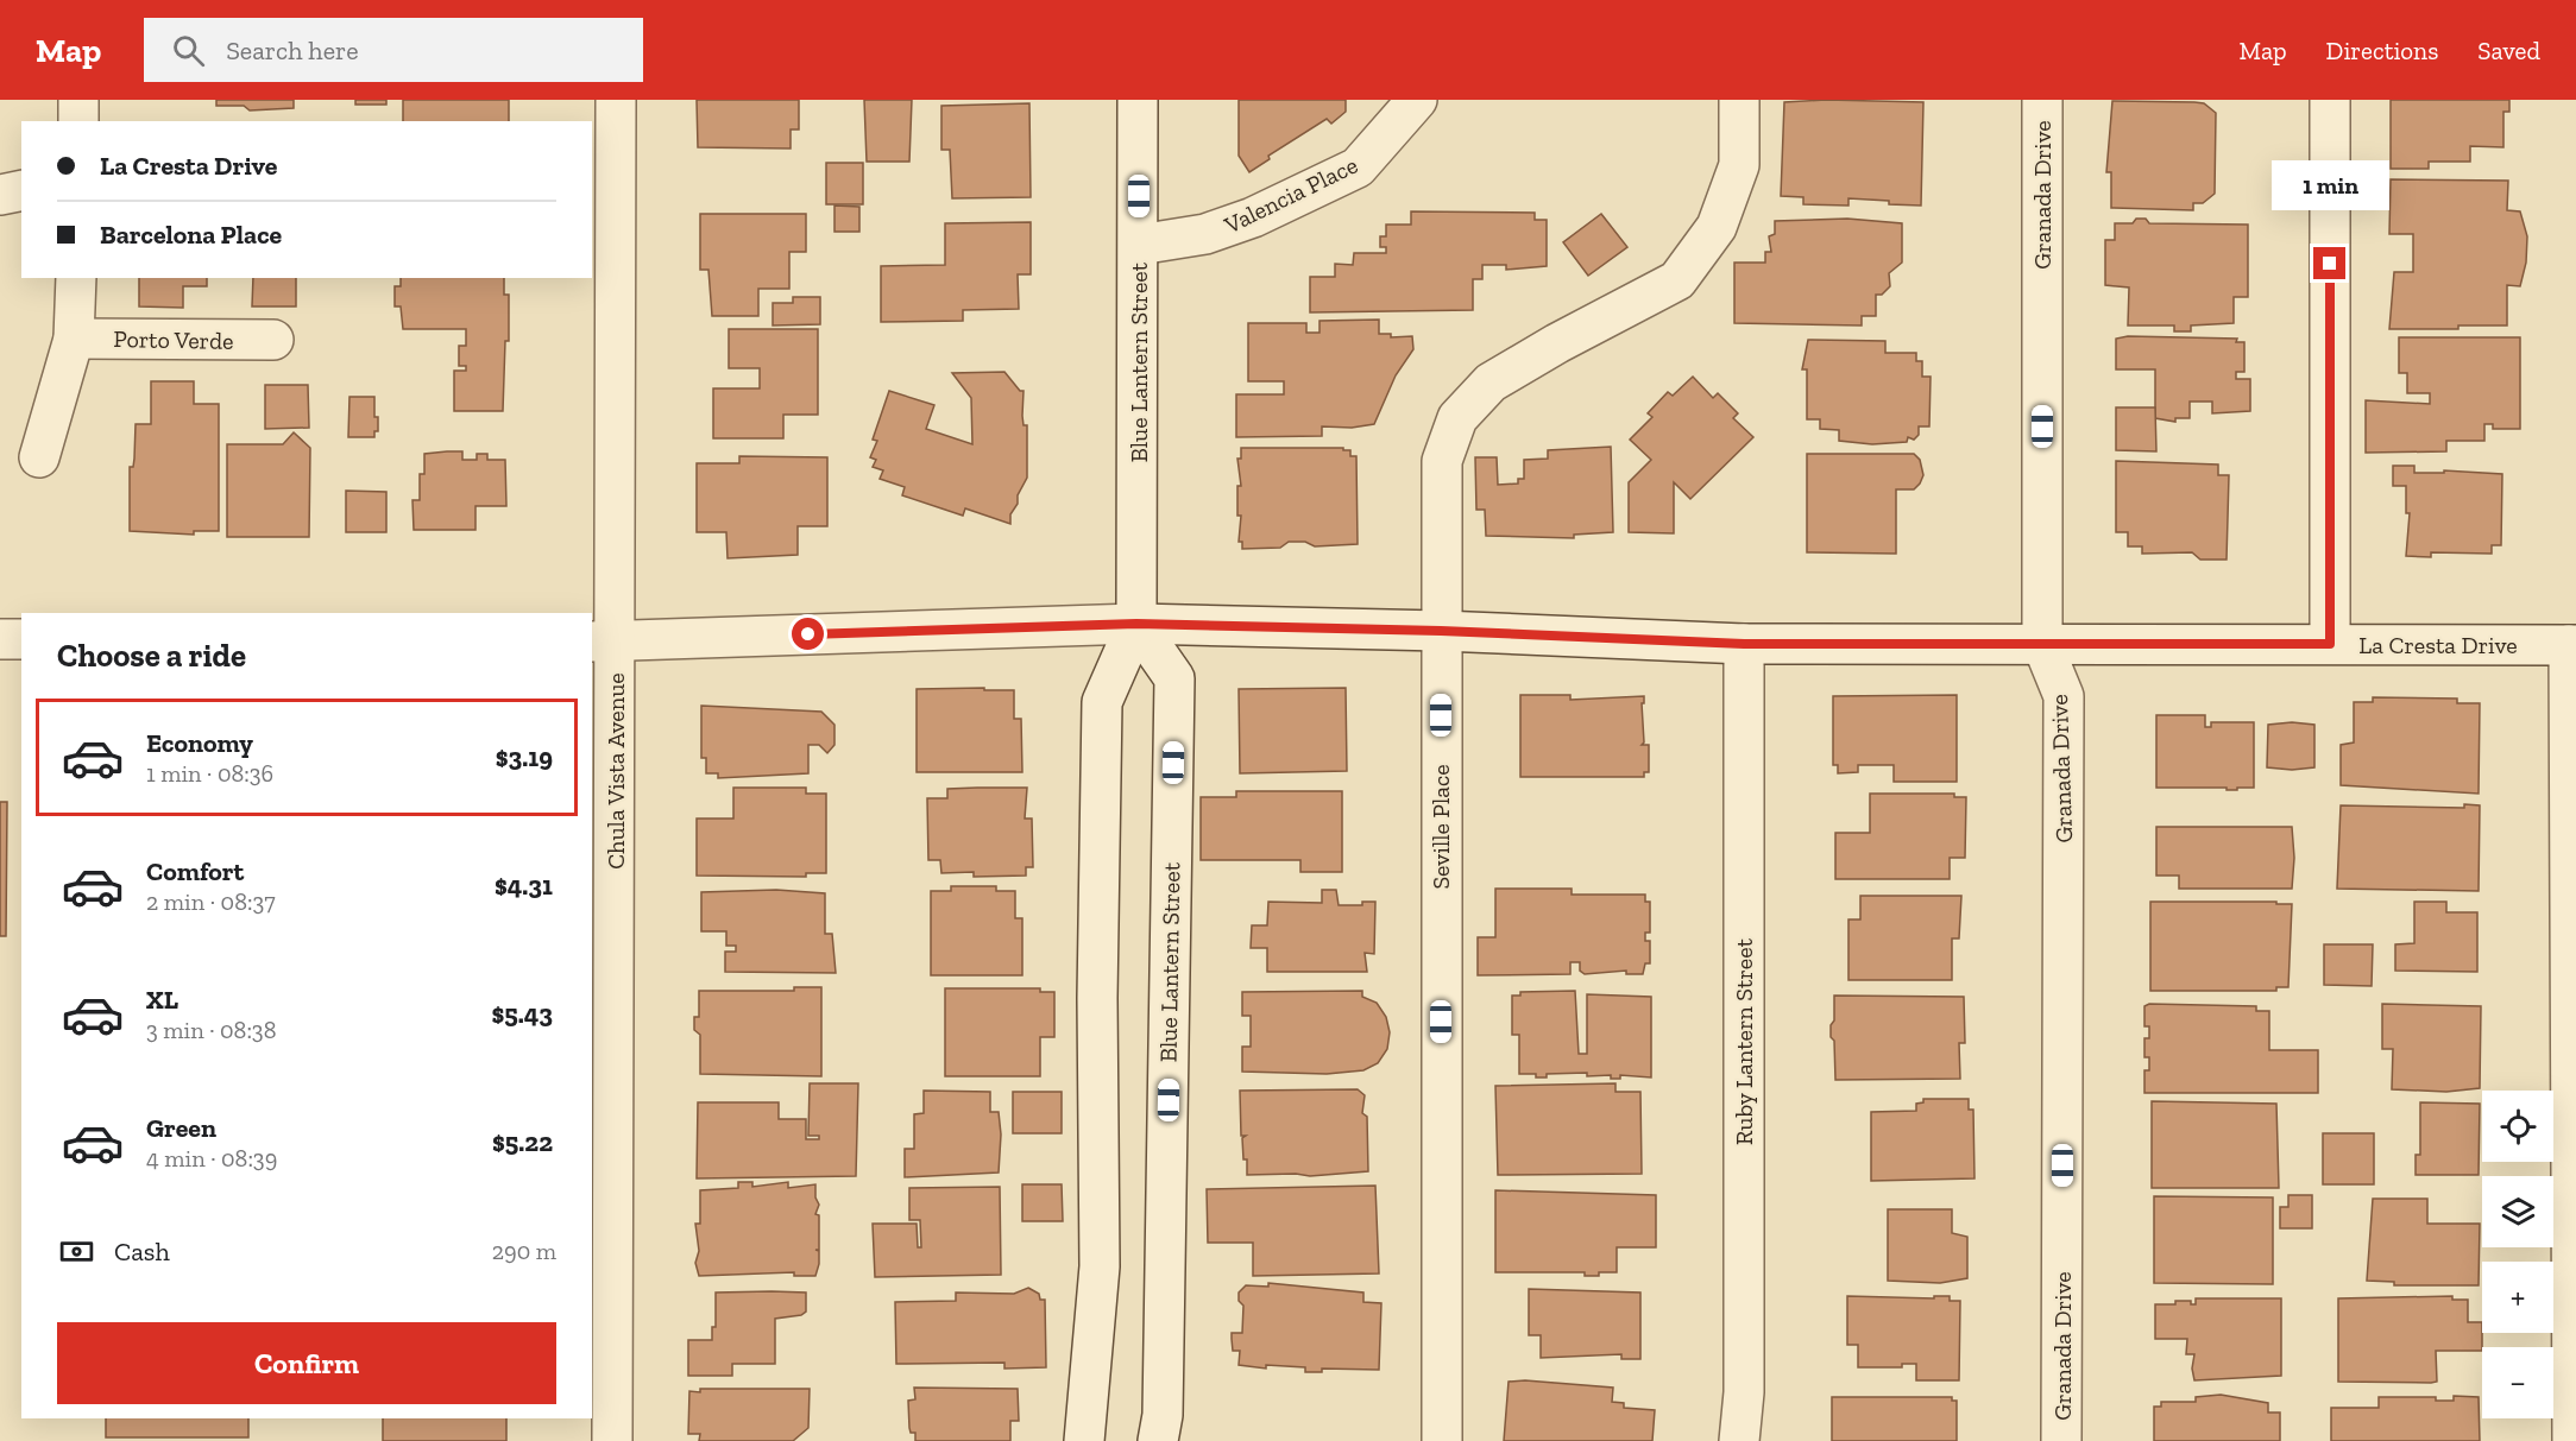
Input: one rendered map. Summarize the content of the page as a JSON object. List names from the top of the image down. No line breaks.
{"streets":{"street":["Valencia Place","Granada Drive","Porto Verde","Blue Lantern Street","La Cresta Drive","Chula Vista Avenue","Seville Place","Ruby Lantern Street"]},"crossings":[["Valencia Place","Blue Lantern Street"],["Granada Drive","La Cresta Drive"],["Blue Lantern Street","La Cresta Drive"],["La Cresta Drive","Chula Vista Avenue"],["La Cresta Drive","Seville Place"],["La Cresta Drive","Ruby Lantern Street"]],"page":{"header":"Map","search":"Search here","nav":["Map","Directions","Saved"],"banner":["La Cresta Drive","Barcelona Place"],"bubble":"1 min","heading":"Choose a ride","list":[{"name":"Economy","note":"1 min · 08:36","value":"$3.19"},{"name":"Comfort","note":"2 min · 08:37","value":"$4.31"},{"name":"XL","note":"3 min · 08:38","value":"$5.43"},{"name":"Green","note":"4 min · 08:39","value":"$5.22"}],"map_buttons":["+","−"],"pay":["Cash","290 m"],"buttons":"Confirm"}}
